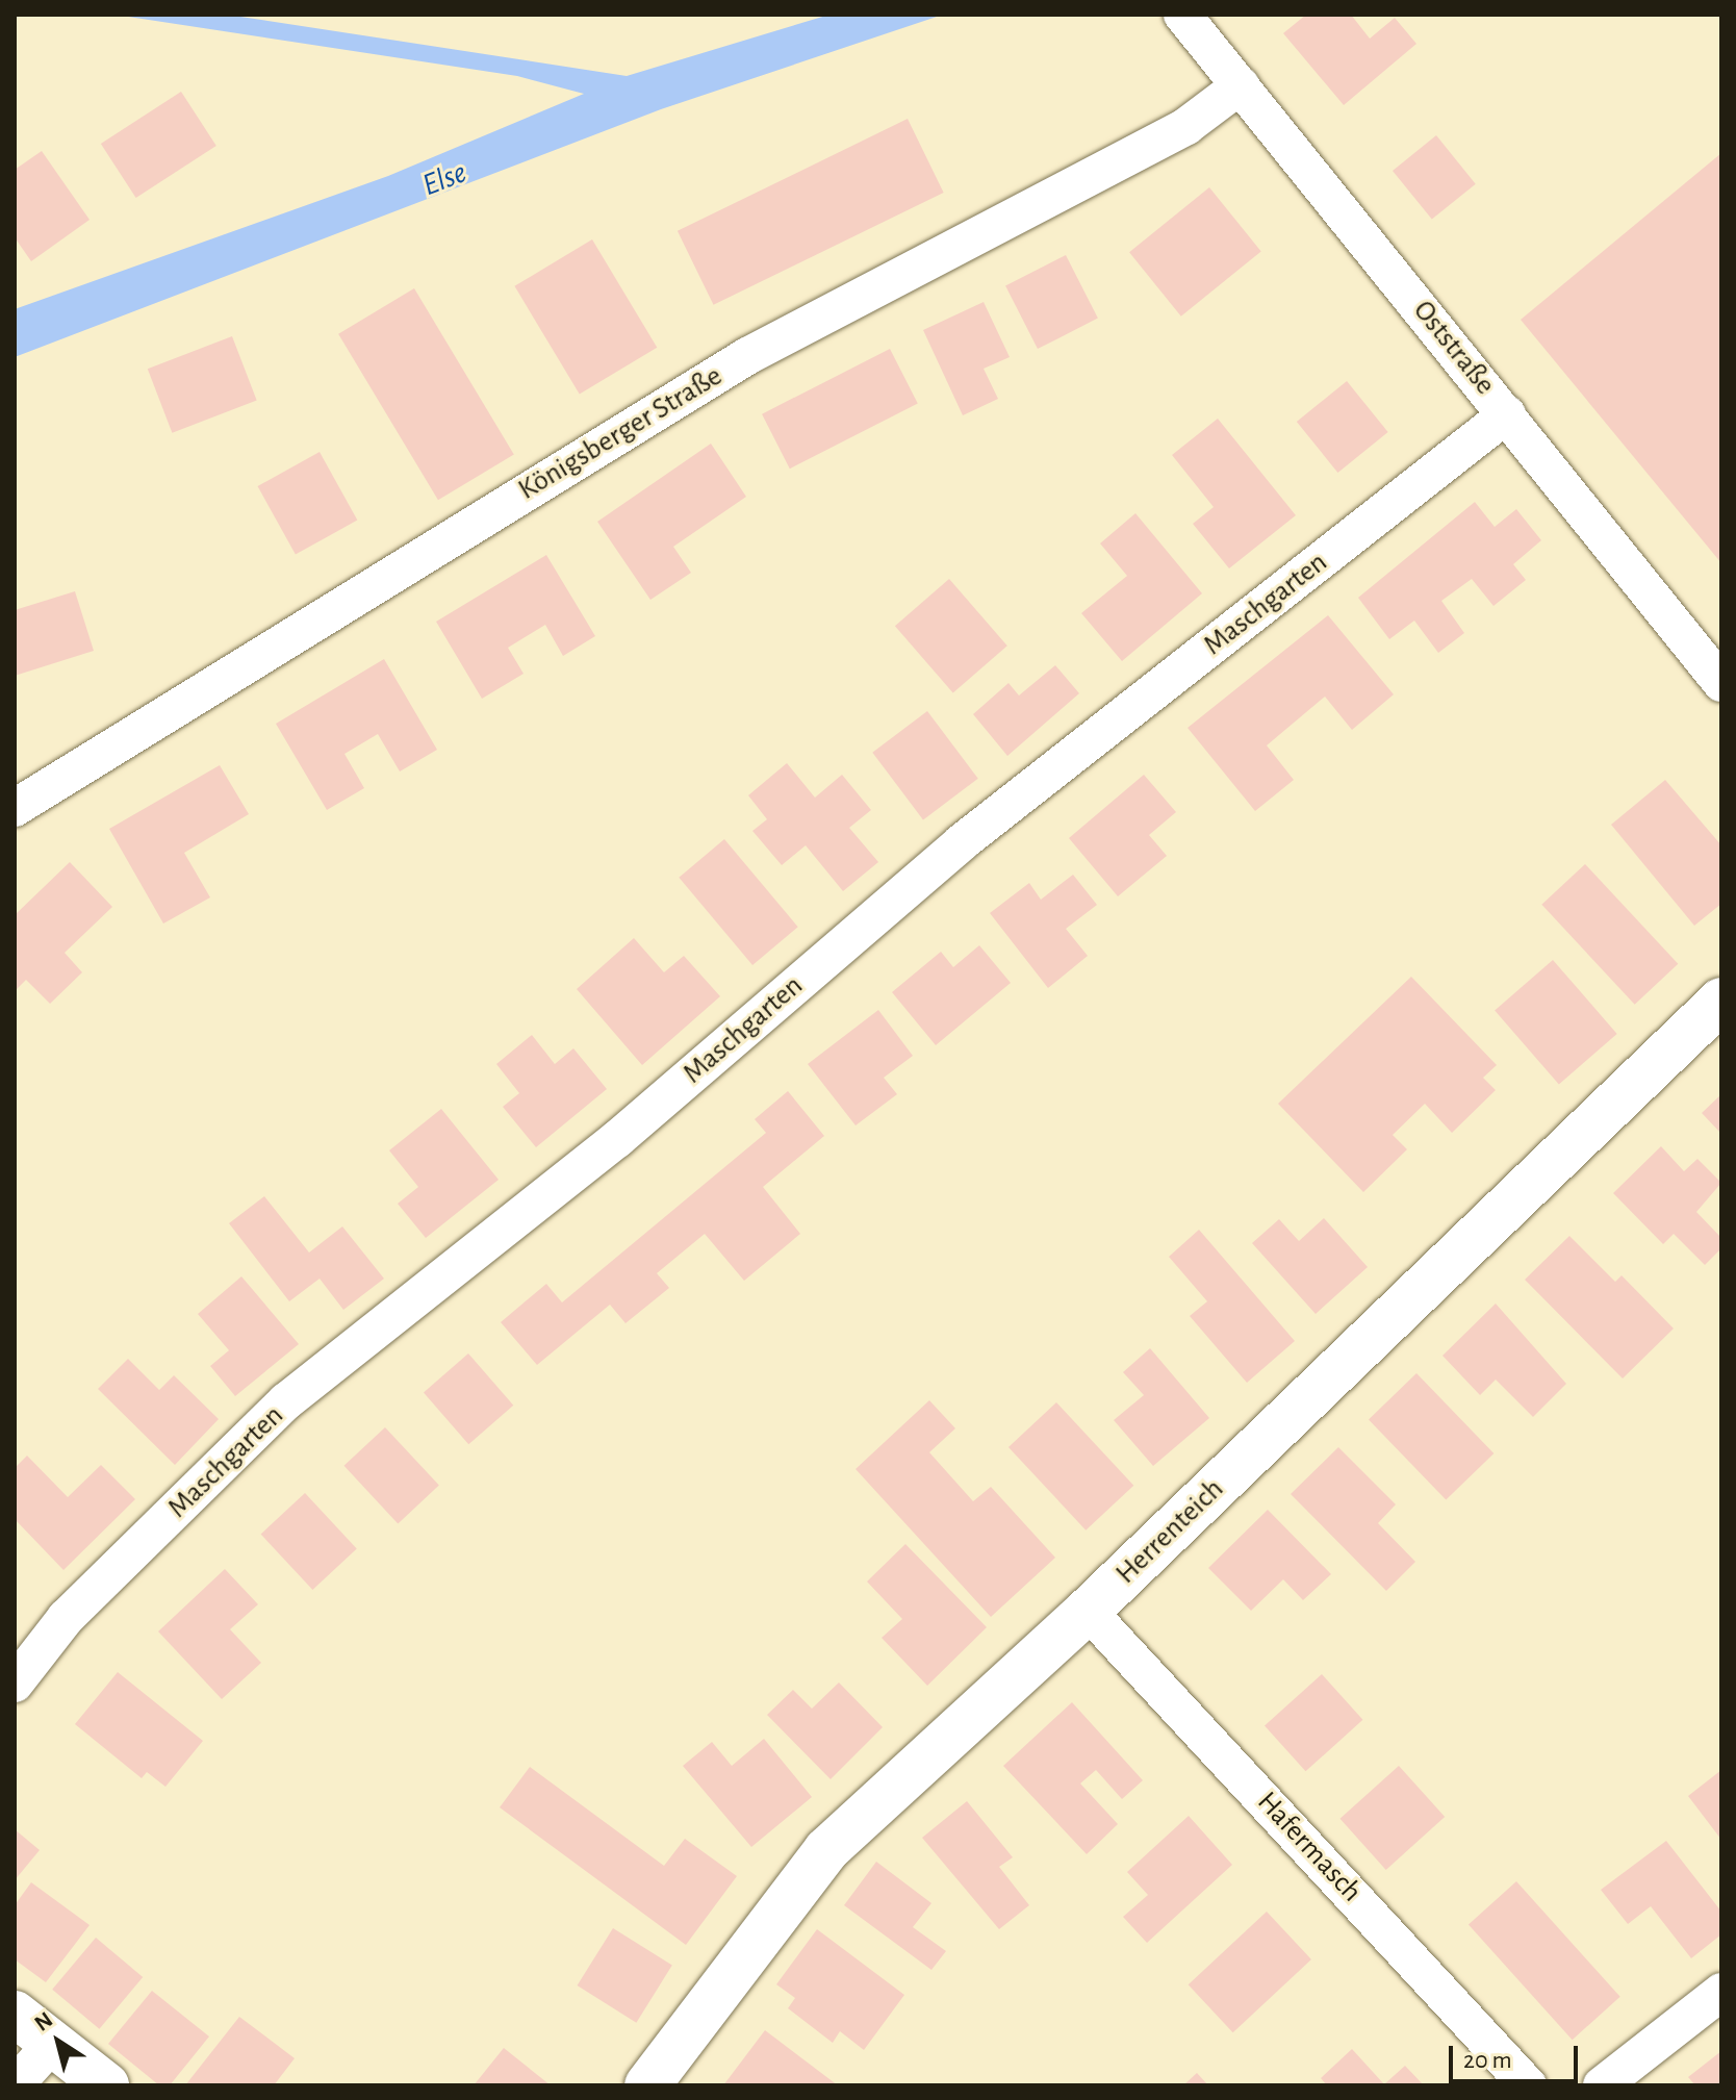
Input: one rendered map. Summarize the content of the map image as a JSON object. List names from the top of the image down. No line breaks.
{"streets":{"street":["Oststraße","Königsberger Straße","Maschgarten","Herrenteich","Hafermasch"]},"crossings":[["Oststraße","Königsberger Straße"],["Oststraße","Maschgarten"],["Herrenteich","Hafermasch"]],"water":["Else"],"scale_bar":"20 m","north":"top left"}
